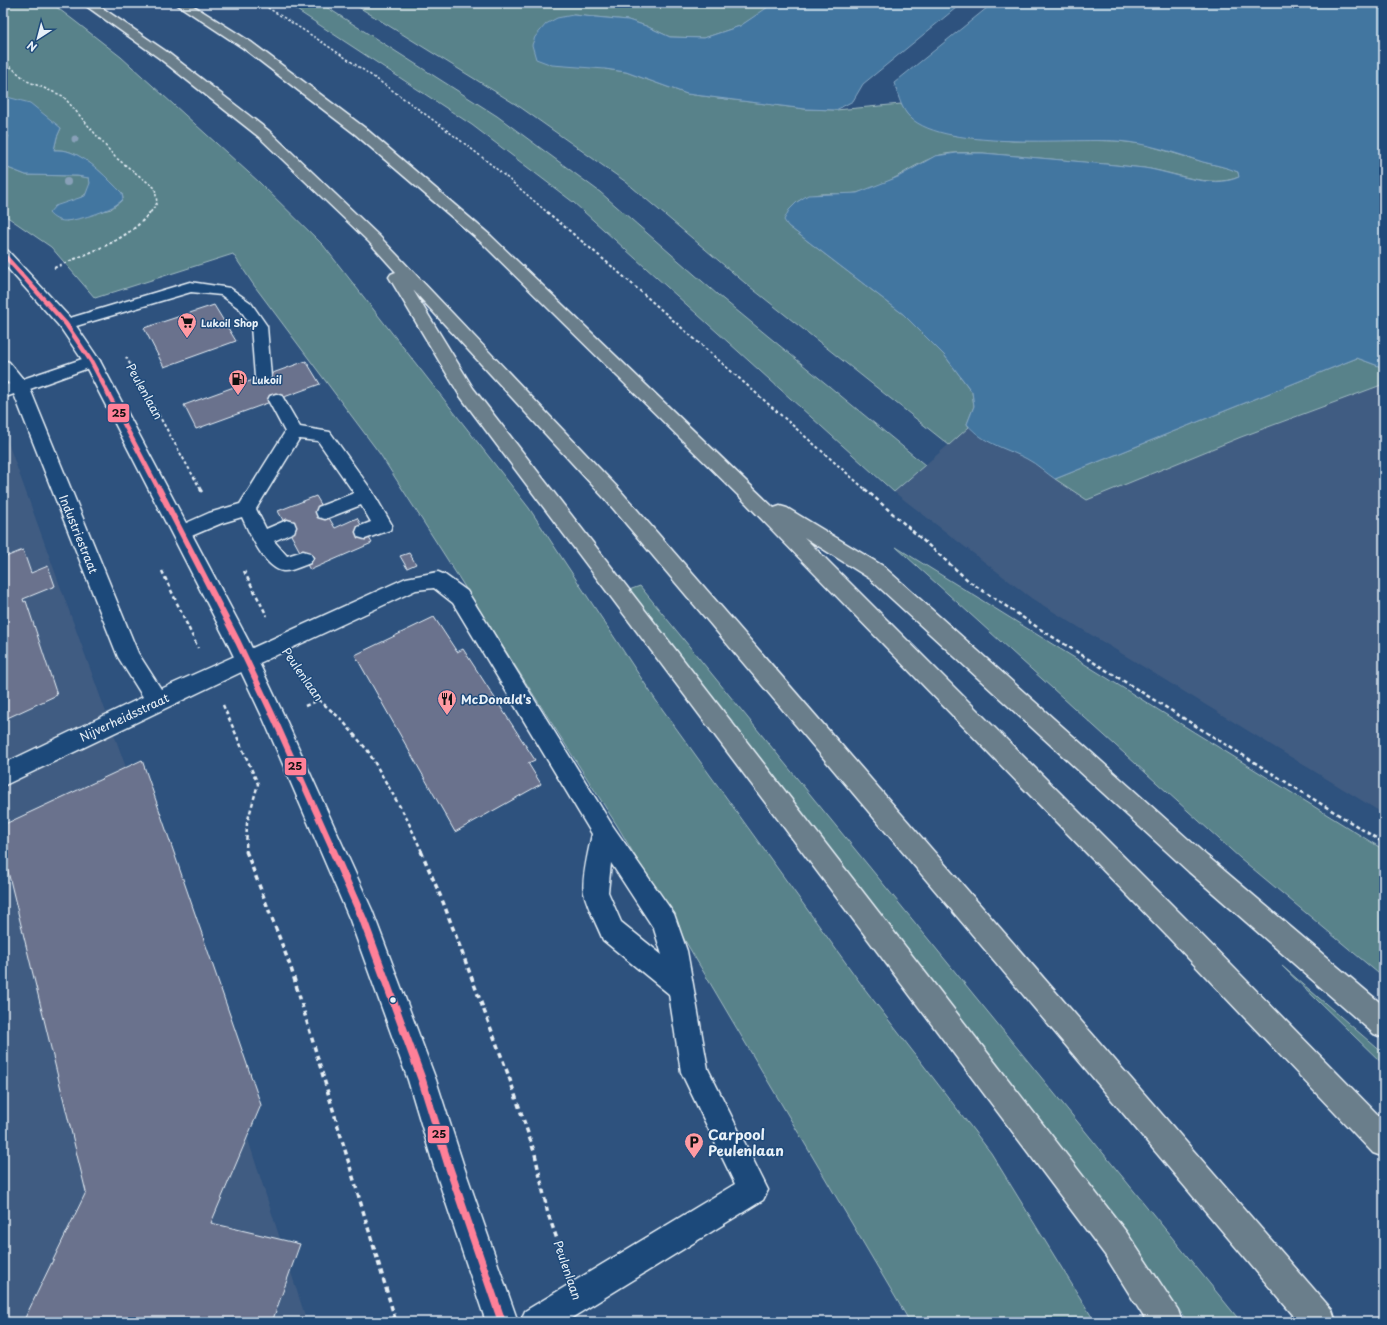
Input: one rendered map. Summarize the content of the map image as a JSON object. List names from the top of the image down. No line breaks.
{"streets":{"street":["Industriestraat","Nijverheidsstraat"],"path":["Peulenlaan"]},"crossings":[["Industriestraat","Nijverheidsstraat"]],"places":{"supermarket":["Lukoil Shop"],"fuel station":["Lukoil"],"restaurant":["McDonald's"],"parking":["Carpool Peulenlaan"]},"lines":["transit line 25"],"north":"bottom left"}
